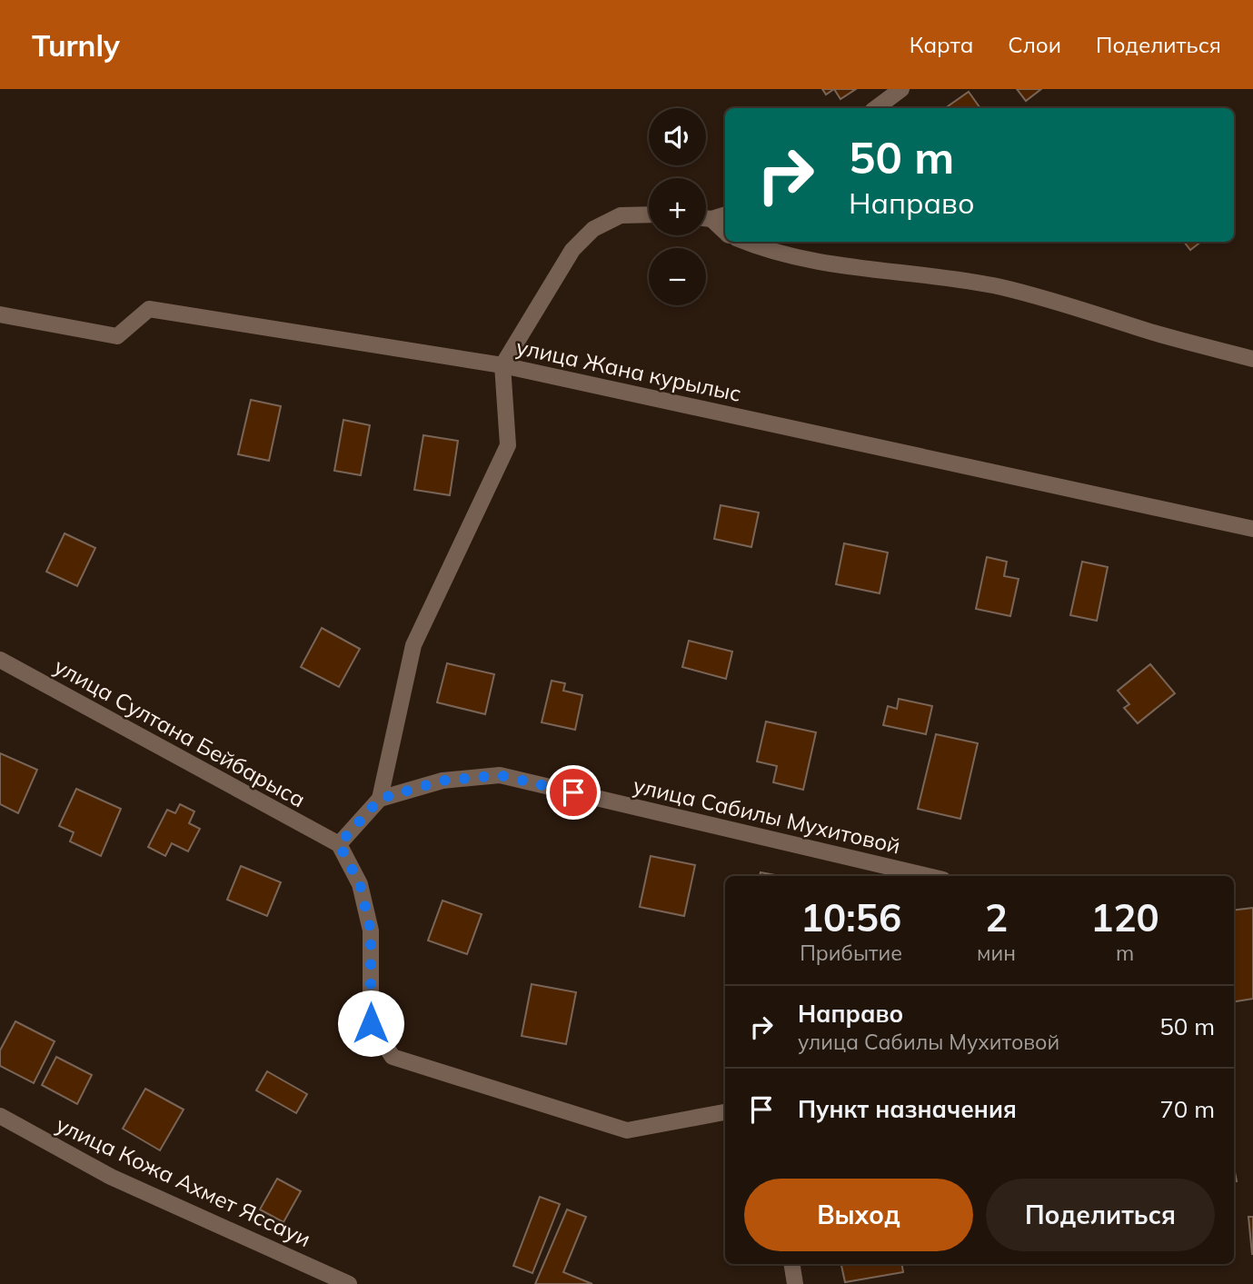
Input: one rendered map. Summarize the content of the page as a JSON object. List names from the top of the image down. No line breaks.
{"streets":{"street":["улица Жана курылыс","улица Султана Бейбарыса","улица Сабилы Мухитовой","улица Кожа Ахмет Яссауи"]},"page":{"header":"Turnly","nav":["Карта","Слои","Поделиться"],"map_buttons":["+","−"],"turn":["50 m","Направо"],"eta":["10:56","Прибытие","2","мин","120","m"],"list":[{"name":"Направо","note":"улица Сабилы Мухитовой","value":"50 m"},{"name":"Пункт назначения","value":"70 m"}],"buttons":["Выход","Поделиться"]}}
